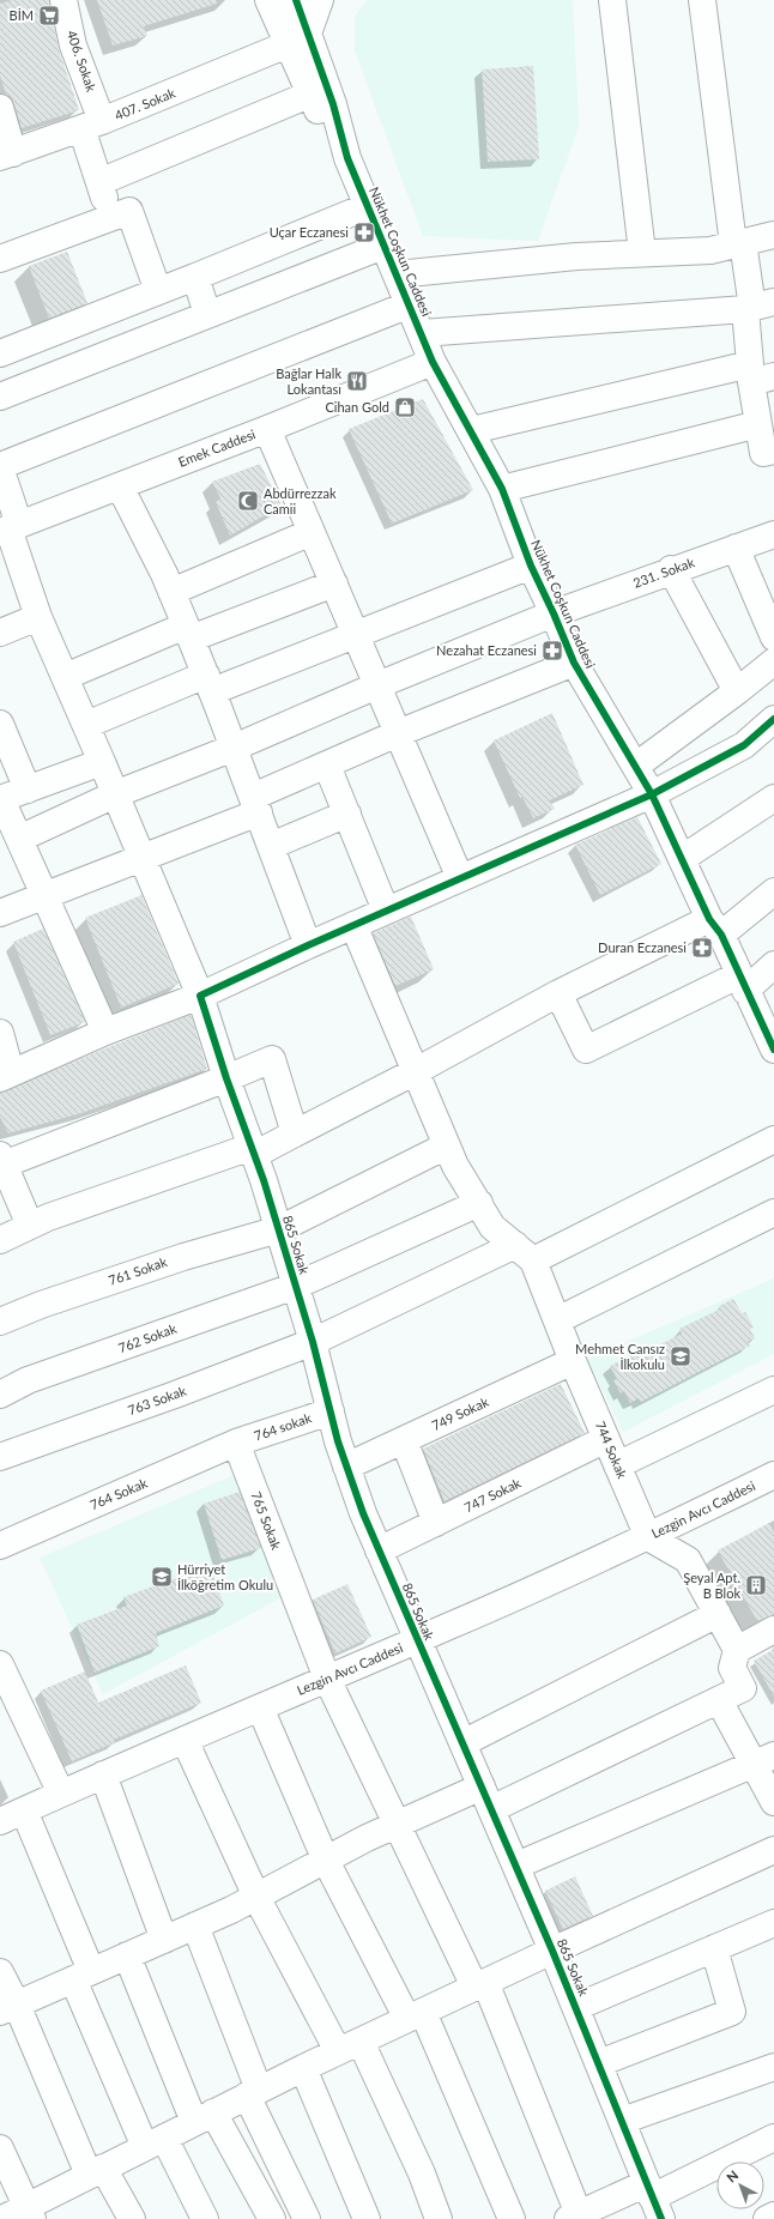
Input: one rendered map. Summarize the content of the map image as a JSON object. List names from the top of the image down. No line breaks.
{"streets":{"street":["406. Sokak","407. Sokak","Nükhet Coşkun Caddesi","Emek Caddesi","231. Sokak","865 Sokak","761 Sokak","762 Sokak","763 Sokak","749 Sokak","764 sokak","744 Sokak","764 Sokak","747 Sokak","Lezgin Avcı Caddesi","765 Sokak"]},"crossings":[["406. Sokak","407. Sokak"],["Nükhet Coşkun Caddesi","Emek Caddesi"],["Nükhet Coşkun Caddesi","231. Sokak"],["Emek Caddesi","865 Sokak"],["231. Sokak","865 Sokak"],["865 Sokak","761 Sokak"],["865 Sokak","762 Sokak"],["865 Sokak","763 Sokak"],["865 Sokak","749 Sokak"],["865 Sokak","764 sokak"],["865 Sokak","747 Sokak"],["865 Sokak","Lezgin Avcı Caddesi"],["763 Sokak","744 Sokak"],["749 Sokak","744 Sokak"],["764 sokak","764 Sokak"],["764 sokak","765 Sokak"],["744 Sokak","747 Sokak"],["744 Sokak","Lezgin Avcı Caddesi"],["764 Sokak","765 Sokak"],["Lezgin Avcı Caddesi","765 Sokak"]],"places":{"supermarket":["BİM"],"pharmacy":["Uçar Eczanesi","Nezahat Eczanesi","Duran Eczanesi"],"restaurant":["Bağlar Halk Lokantası"],"shop":["Cihan Gold"],"mosque":["Abdürrezzak Camii"],"school or university":["Mehmet Cansız İlkokulu","Hürriyet İlköğretim Okulu"],"building":["Şeyal Apt. B Blok"]},"north":"top left"}
